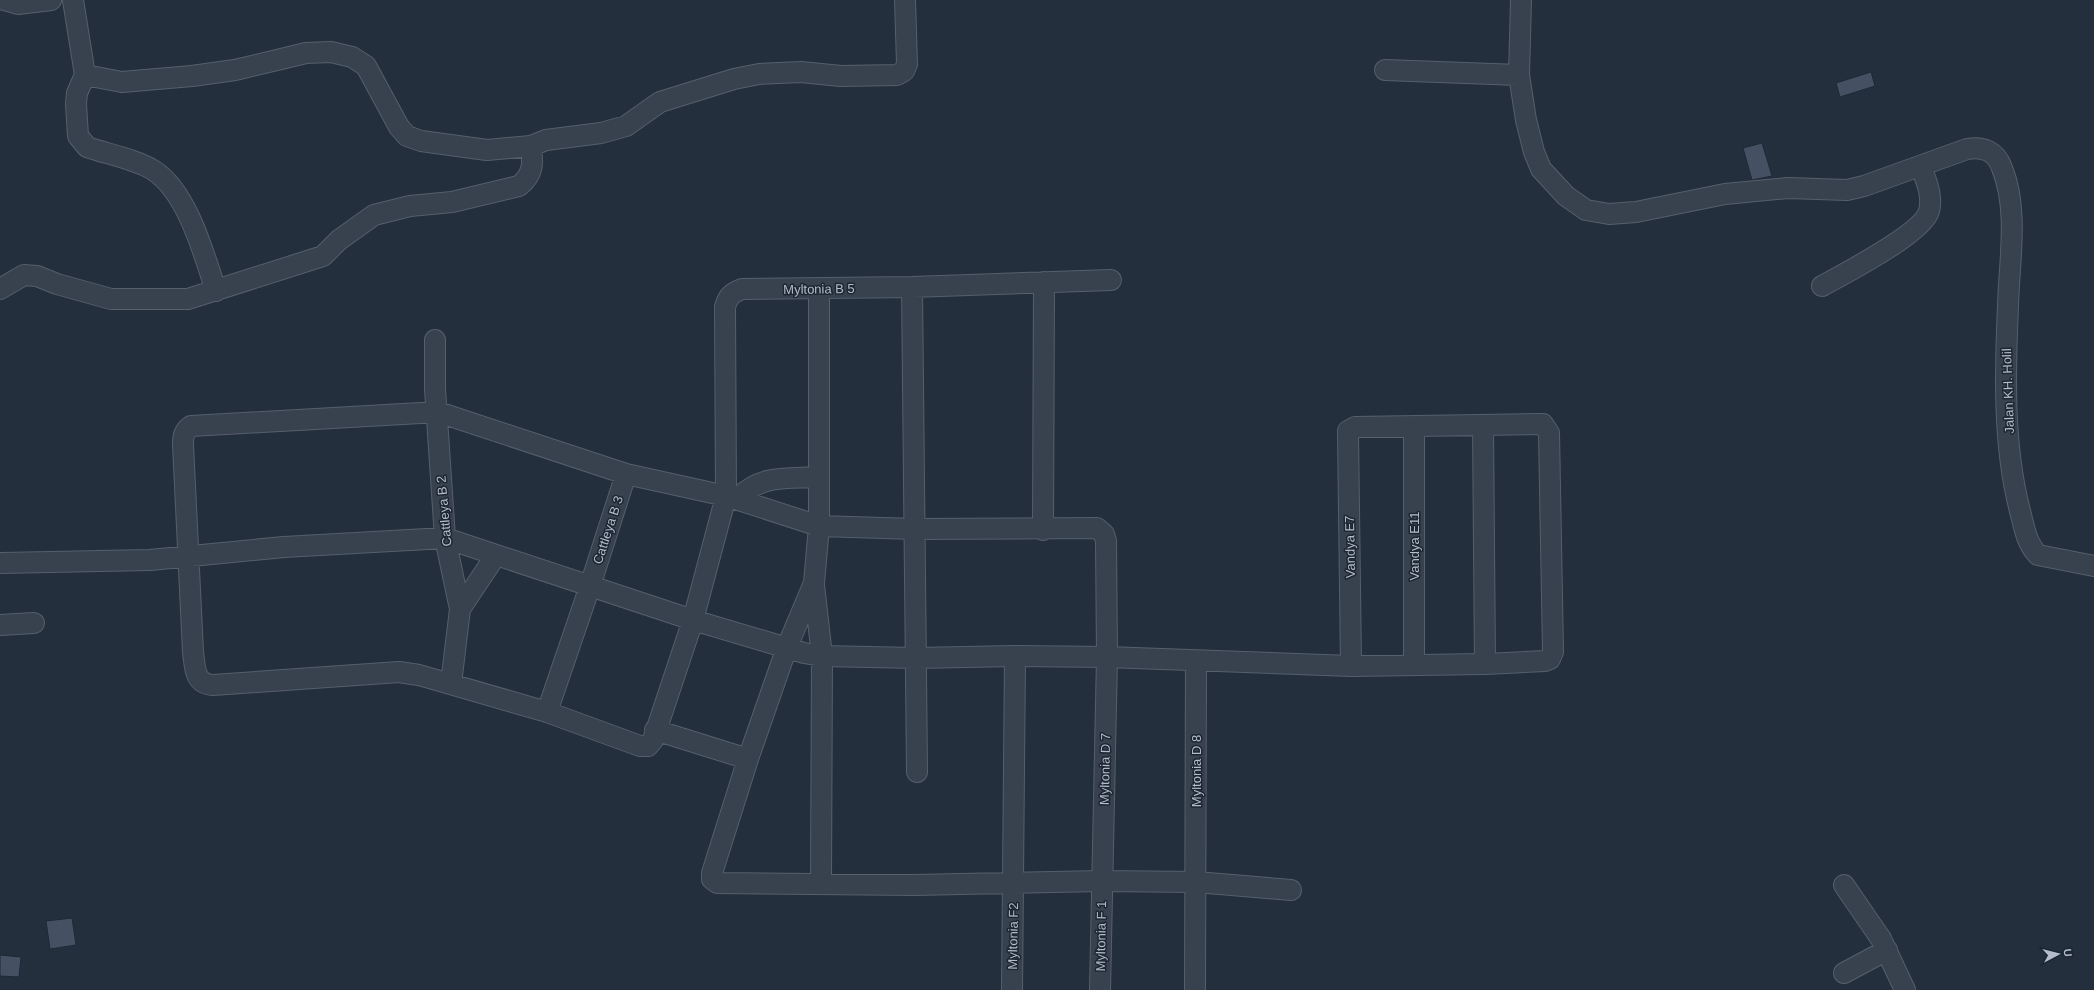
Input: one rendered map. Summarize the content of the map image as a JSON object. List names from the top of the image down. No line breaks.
{"streets":{"street":["Myltonia B 5","Jalan KH. Holil","Cattleya B 2","Cattleya B 3","Vandya E11","Vandya E7","Myltonia D 7","Myltonia D 8","Myltonia F2","Myltonia F 1"]},"crossings":[["Myltonia B 5","Myltonia D 7"],["Cattleya B 2","Myltonia D 7"],["Cattleya B 3","Myltonia D 7"],["Vandya E11","Vandya E7"],["Myltonia D 7","Myltonia F 1"]],"north":"right"}
